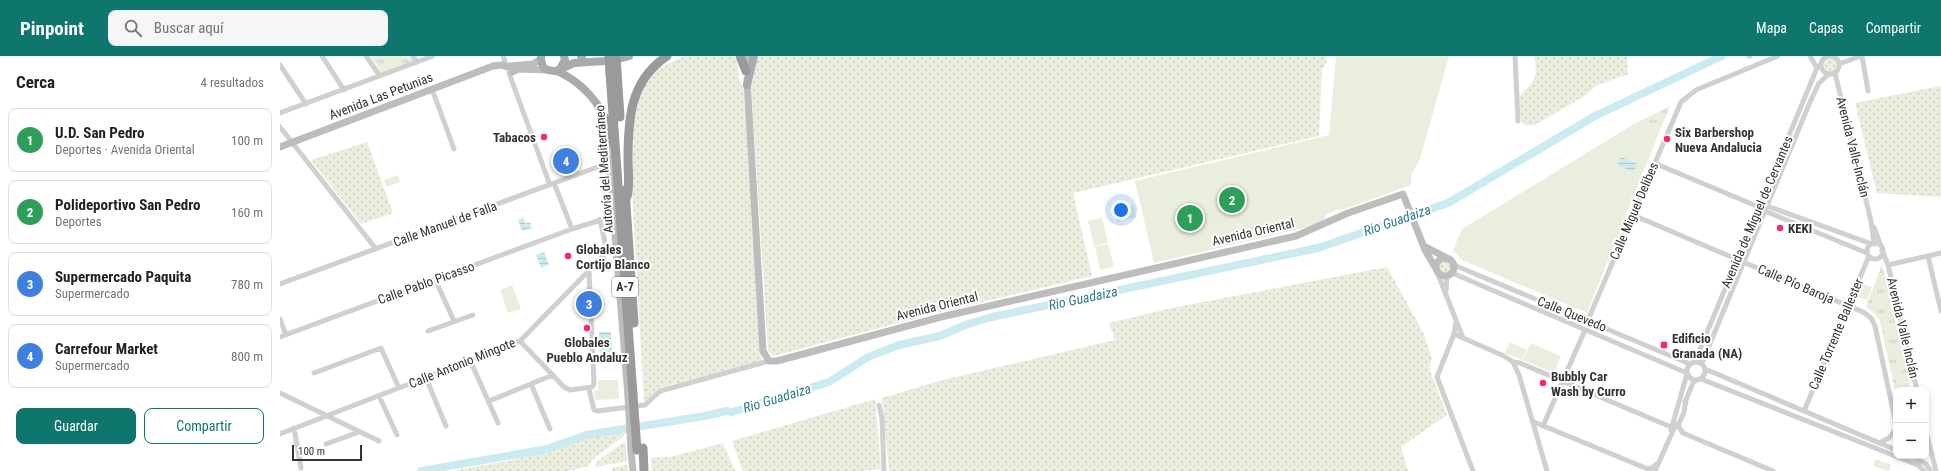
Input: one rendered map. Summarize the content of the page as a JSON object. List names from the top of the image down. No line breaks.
{"streets":{"highway":["Autovía del Mediterráneo","A-7"],"street":["Avenida Las Petunias","Avenida Valle-Inclán","Calle Miguel Delibes","Avenida de Miguel de Cervantes","Calle Manuel de Falla","Avenida Oriental","Calle Pablo Picasso","Calle Pío Baroja","Calle Quevedo","Avenida Valle Inclán","Calle Torrente Ballester","Calle Antonio Mingote"]},"crossings":[["Avenida Valle-Inclán","Avenida de Miguel de Cervantes"],["Avenida Valle-Inclán","Avenida Valle Inclán"],["Avenida Valle-Inclán","Calle Torrente Ballester"],["Calle Miguel Delibes","Calle Quevedo"],["Avenida de Miguel de Cervantes","Calle Pío Baroja"],["Avenida de Miguel de Cervantes","Calle Quevedo"],["Calle Pío Baroja","Calle Torrente Ballester"],["Avenida Valle Inclán","Calle Torrente Ballester"]],"water":["Rio Guadaiza"],"places":{"other":["Tabacos","Six Barbershop Nueva Andalucia","KEKI","Globales Cortijo Blanco","Globales Pueblo Andaluz","Bubbly Car Wash by Curro"],"transit":["Edificio Granada (NA)"]},"scale_bar":"100 m","page":{"header":"Pinpoint","search":"Buscar aquí","nav":["Mapa","Capas","Compartir"],"heading":["Cerca","4 resultados"],"list":[{"mark":"1","name":"U.D. San Pedro","note":"Deportes · Avenida Oriental","value":"100 m"},{"mark":"2","name":"Polideportivo San Pedro","note":"Deportes","value":"160 m"},{"mark":"3","name":"Supermercado Paquita","note":"Supermercado","value":"780 m"},{"mark":"4","name":"Carrefour Market","note":"Supermercado","value":"800 m"}],"pins":["4","2","1","3"],"map_buttons":["+","−"],"buttons":["Guardar","Compartir"],"scale":"100 m"}}
